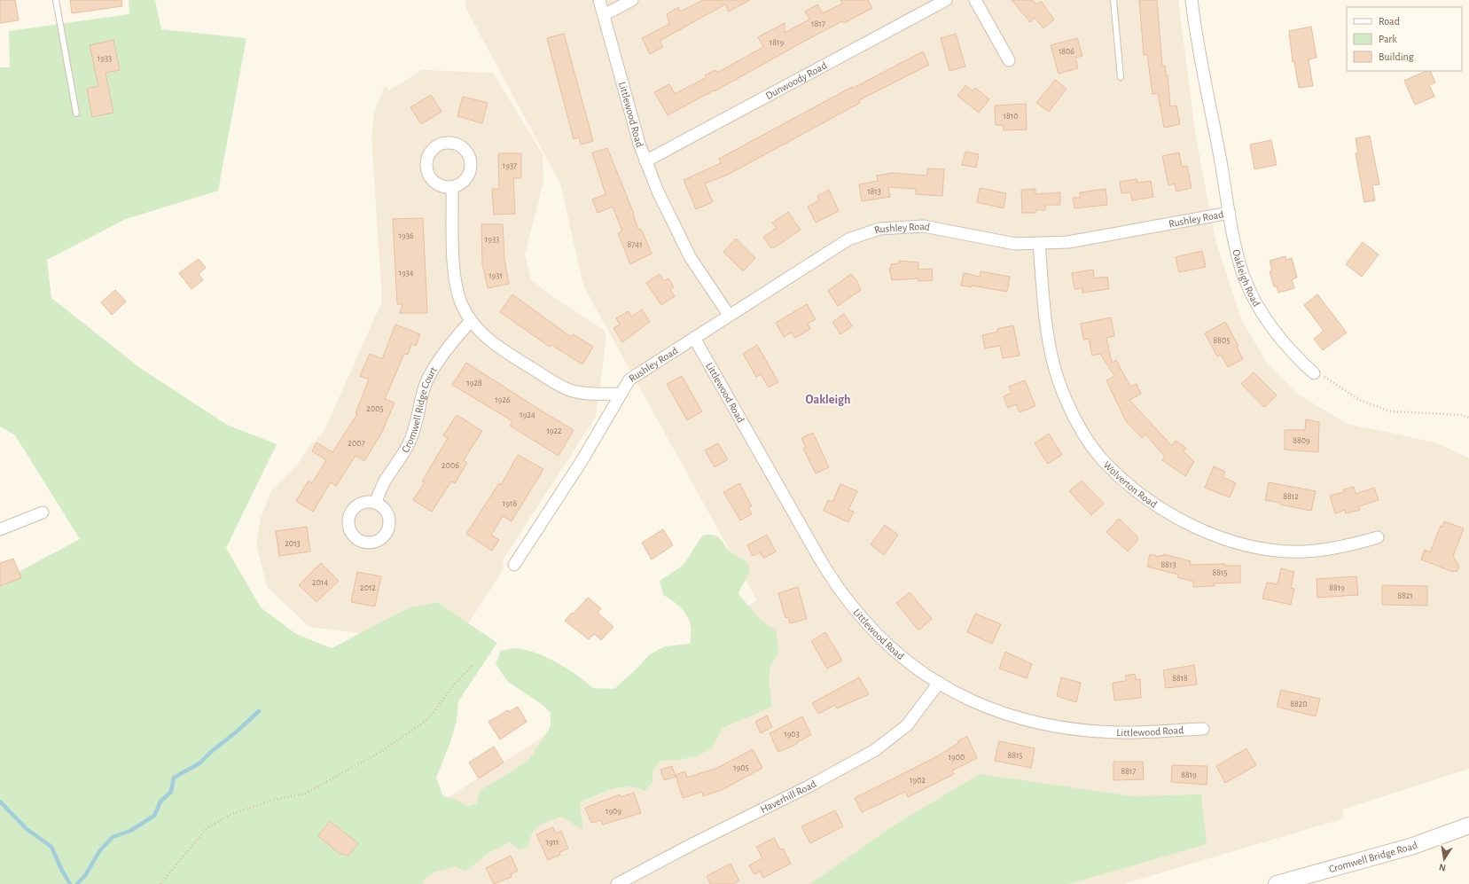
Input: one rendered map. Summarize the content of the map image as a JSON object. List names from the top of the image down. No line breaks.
{"streets":{"main road":["Cromwell Bridge Road"],"street":["Dunwoody Road","Littlewood Road","Rushley Road","Oakleigh Road","Cromwell Ridge Court","Wolverton Road","Haverhill Road"]},"crossings":[["Dunwoody Road","Littlewood Road"],["Littlewood Road","Rushley Road"],["Littlewood Road","Haverhill Road"],["Rushley Road","Oakleigh Road"],["Rushley Road","Wolverton Road"]],"districts":["Oakleigh"],"house_numbers":["1817","1819","1806","1933","1810","1937","1813","1936","1933","8741","1934","1931","8805","1928","1926","2005","1924","1922","8809","2007","2006","8812","1918","2013","8813","8815","2014","2012","8819","8821","8818","8820","1903","8815","1900","1905","8817","8819","1902","1909","1911"],"legend":["Road","Park","Building"],"north":"bottom"}
